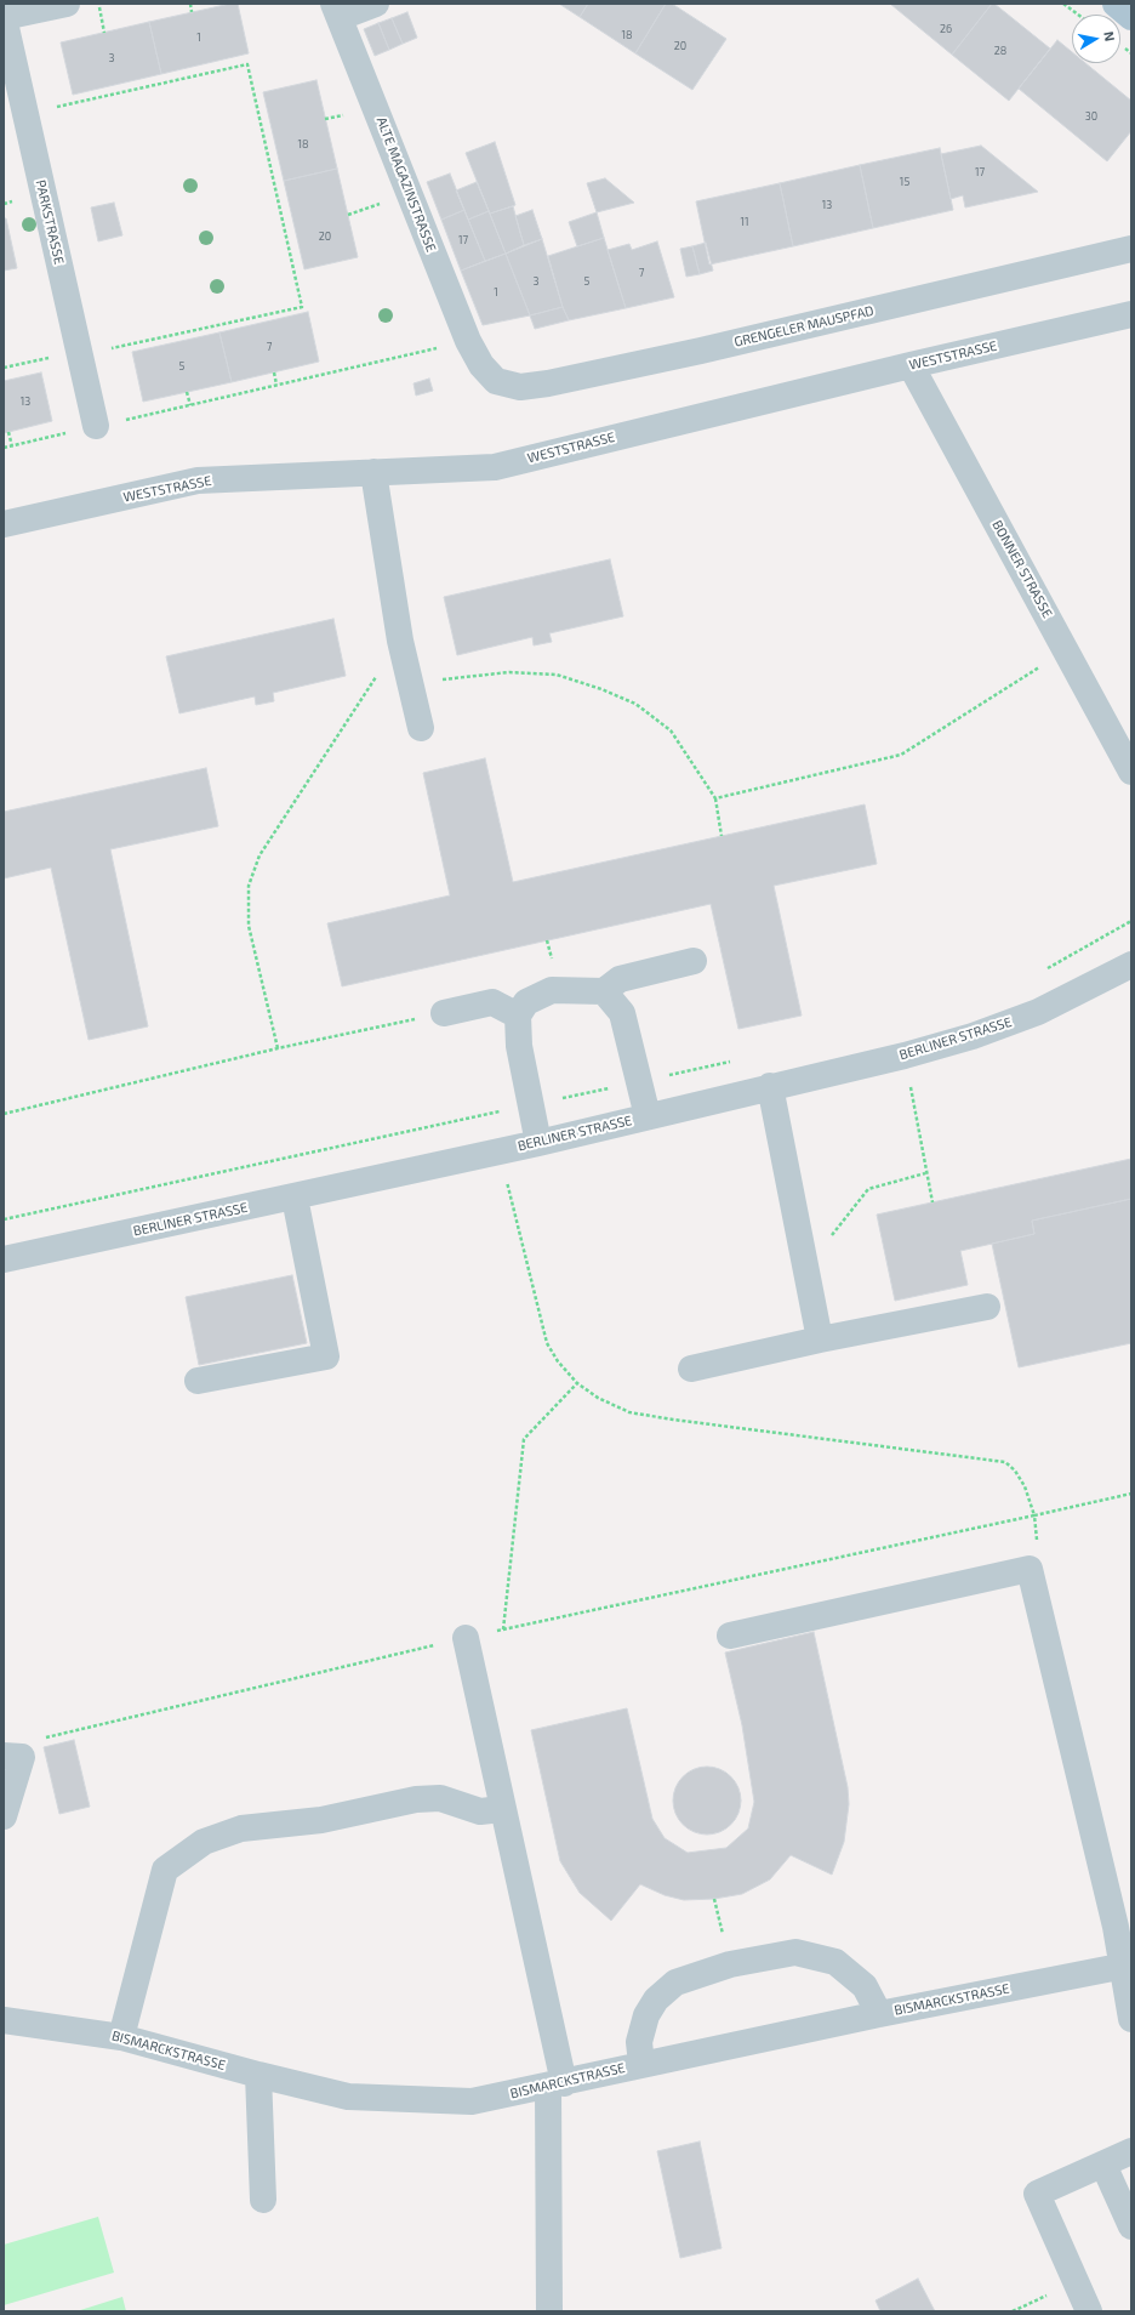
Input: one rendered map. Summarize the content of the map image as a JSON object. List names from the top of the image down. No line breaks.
{"streets":{"street":["ALTE MAGAZINSTRASSE","PARKSTRASSE","GRENGELER MAUSPFAD","WESTSTRASSE","BONNER STRASSE","BERLINER STRASSE","BISMARCKSTRASSE"]},"crossings":[["ALTE MAGAZINSTRASSE","GRENGELER MAUSPFAD"],["WESTSTRASSE","BONNER STRASSE"]],"house_numbers":["26","18","1","20","28","3","30","18","17","15","13","11","20","17","7","3","5","1","7","5","13"],"north":"right"}
